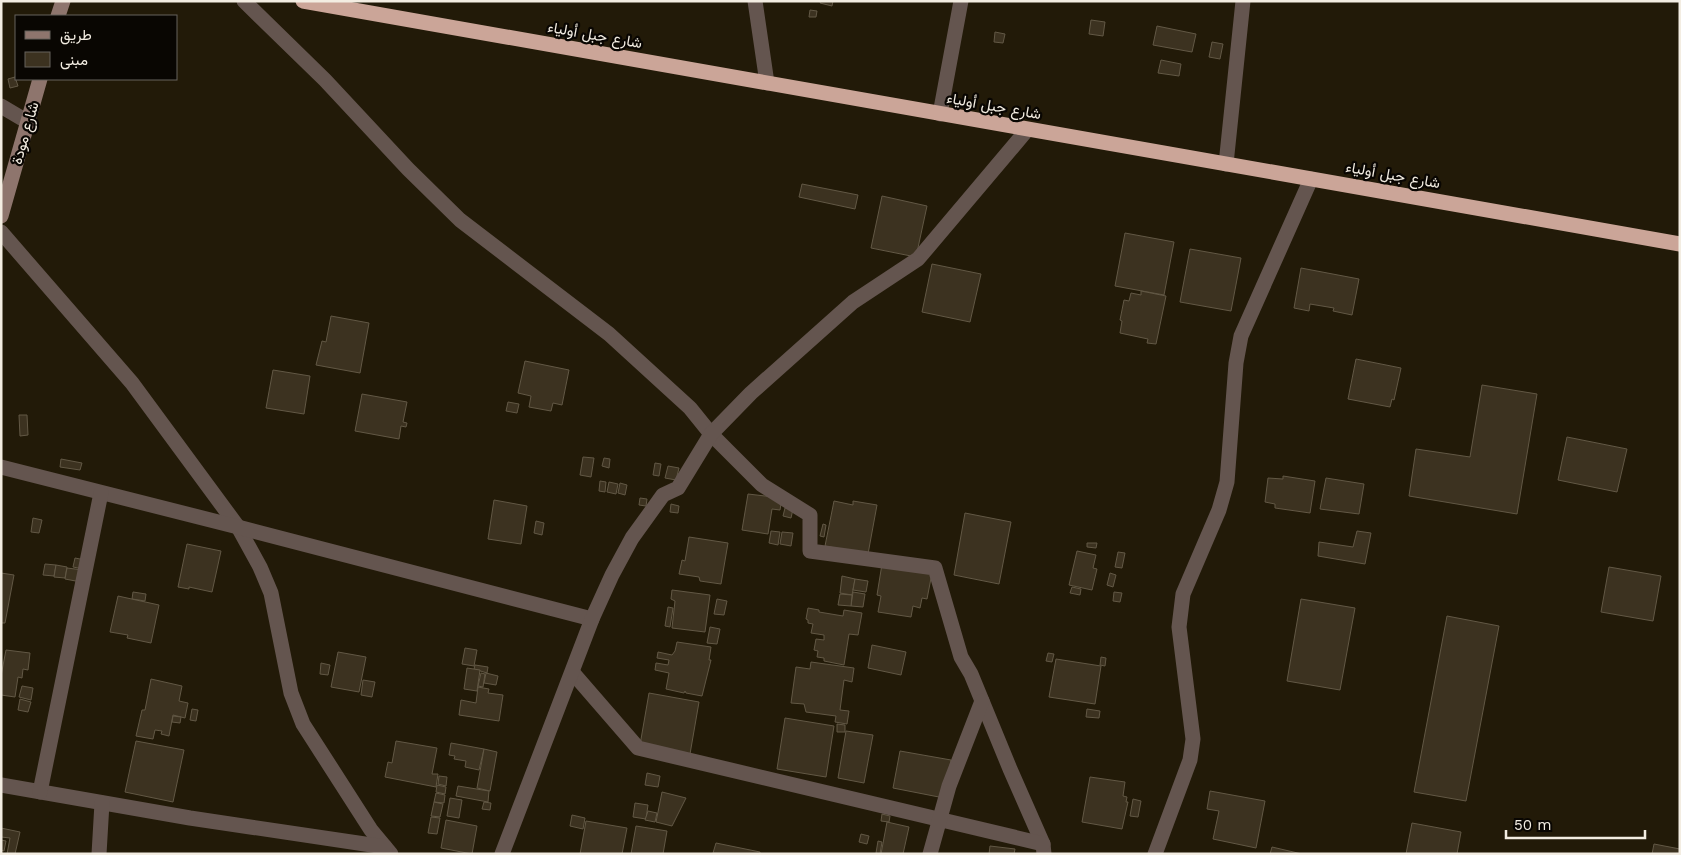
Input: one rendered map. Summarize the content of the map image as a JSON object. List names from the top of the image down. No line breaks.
{"streets":{"highway":["شارع جبل أولياء"],"street":["شارع مودة"]},"legend":["طريق","مبنى"],"scale_bar":"50 m"}
